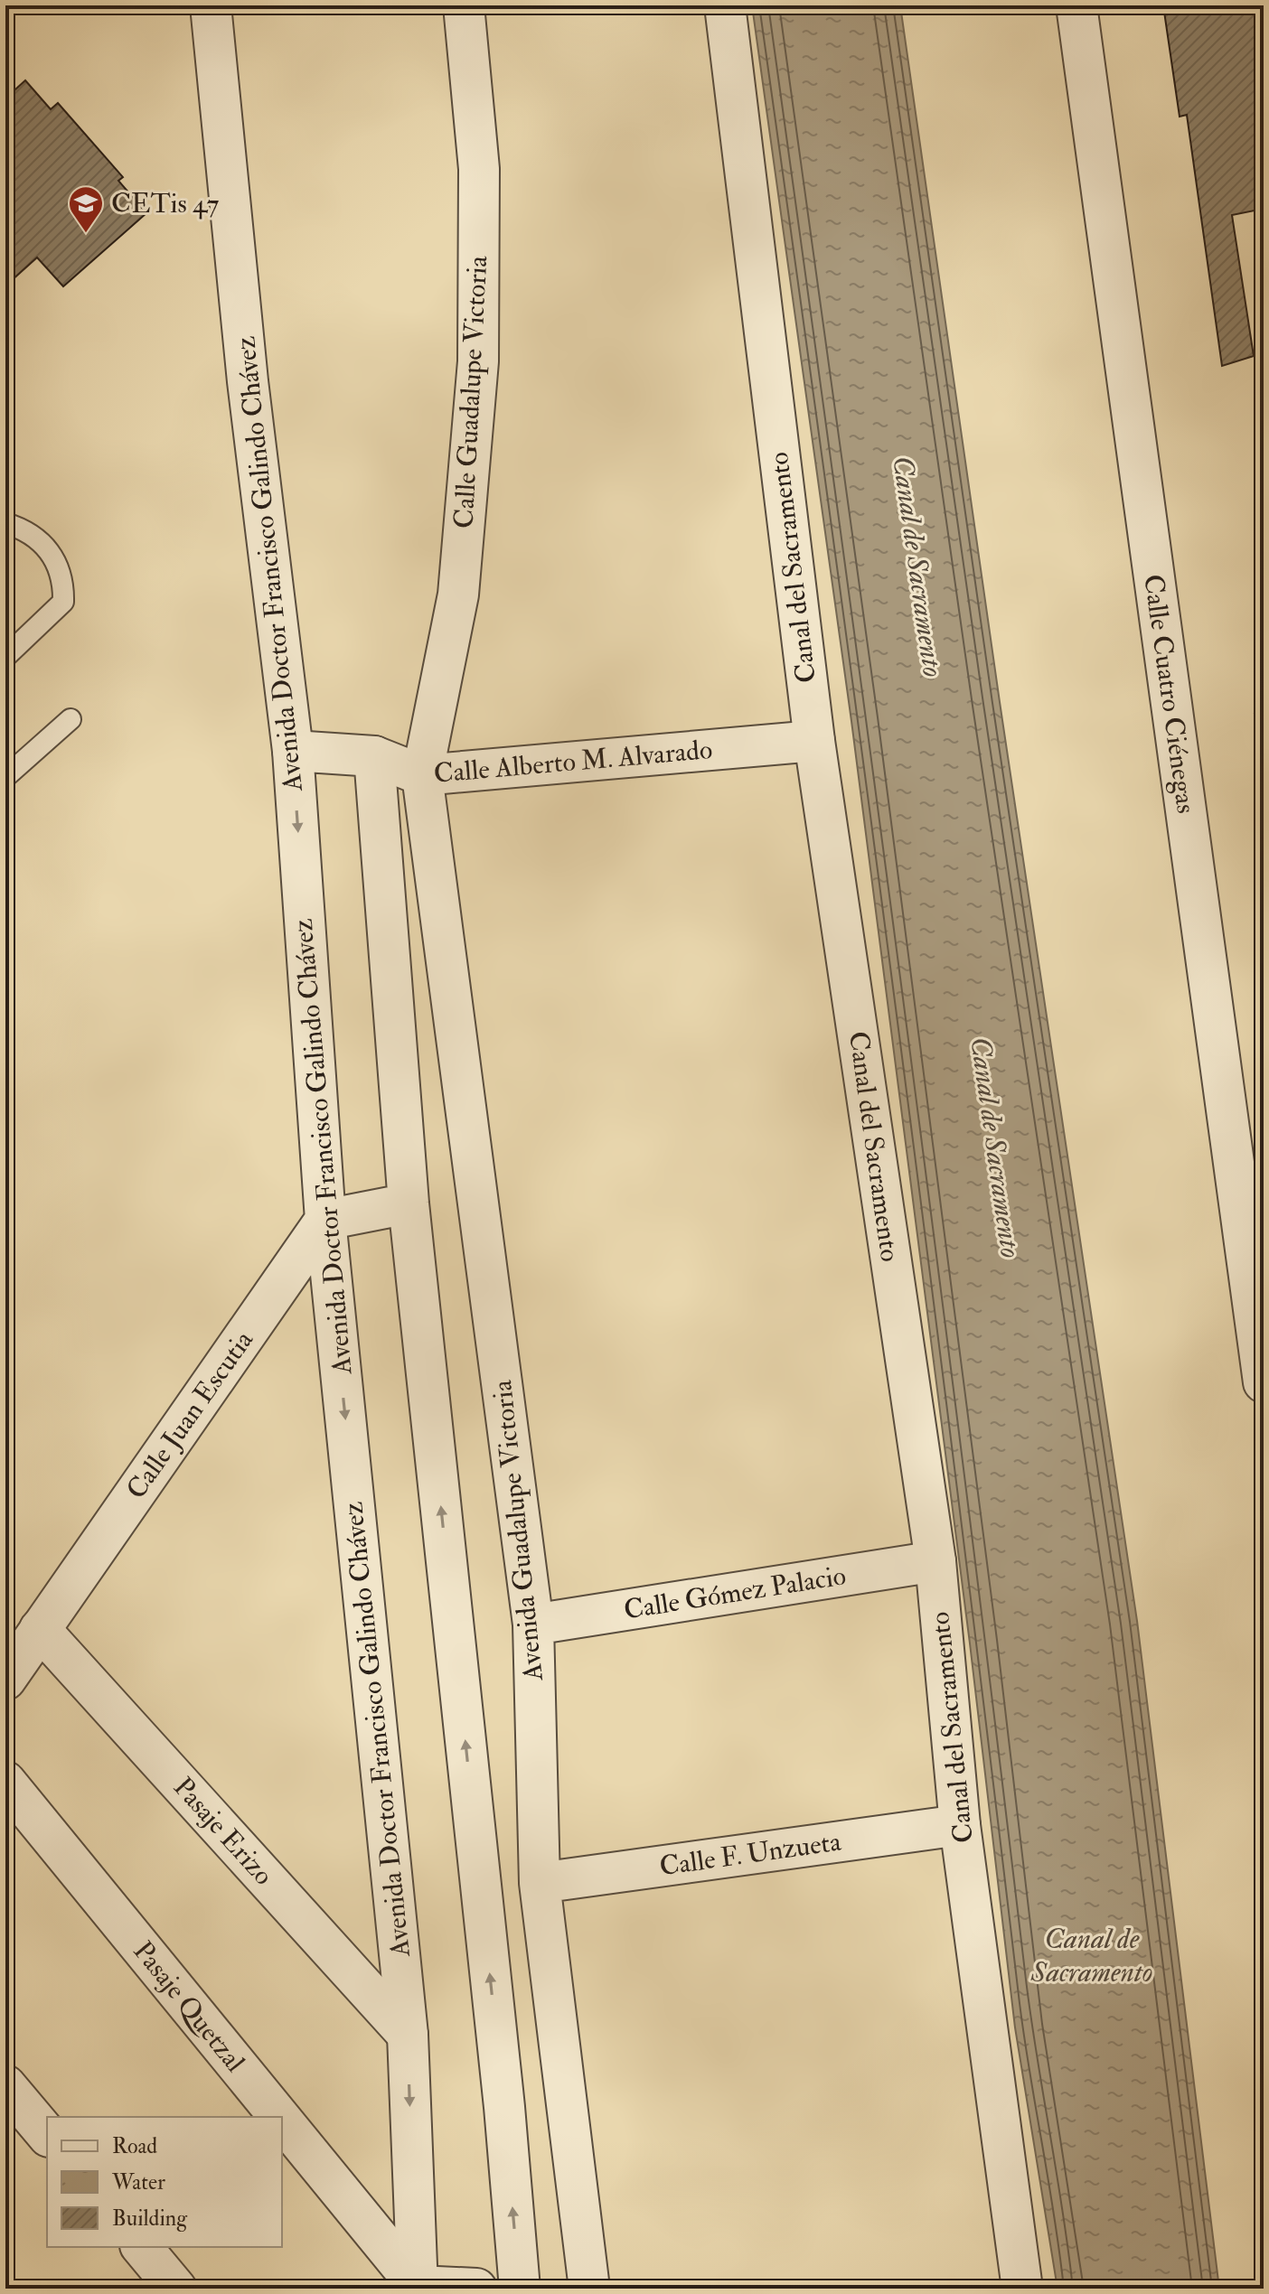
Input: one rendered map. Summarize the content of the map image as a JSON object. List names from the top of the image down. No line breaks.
{"streets":{"street":["Calle Guadalupe Victoria","Avenida Doctor Francisco Galindo Chávez","Canal del Sacramento","Calle Cuatro Ciénegas","Calle Alberto M. Alvarado","Calle Juan Escutia","Avenida Guadalupe Victoria","Calle Gómez Palacio","Pasaje Erizo","Calle F. Unzueta","Pasaje Quetzal"]},"crossings":[["Calle Guadalupe Victoria","Calle Alberto M. Alvarado"],["Calle Guadalupe Victoria","Avenida Guadalupe Victoria"],["Avenida Doctor Francisco Galindo Chávez","Calle Alberto M. Alvarado"],["Avenida Doctor Francisco Galindo Chávez","Calle Juan Escutia"],["Avenida Doctor Francisco Galindo Chávez","Pasaje Erizo"],["Avenida Doctor Francisco Galindo Chávez","Pasaje Quetzal"],["Canal del Sacramento","Calle Alberto M. Alvarado"],["Canal del Sacramento","Calle Gómez Palacio"],["Canal del Sacramento","Calle F. Unzueta"],["Calle Alberto M. Alvarado","Avenida Guadalupe Victoria"],["Calle Juan Escutia","Pasaje Erizo"],["Avenida Guadalupe Victoria","Calle Gómez Palacio"],["Avenida Guadalupe Victoria","Calle F. Unzueta"]],"water":["Canal de Sacramento"],"places":{"school or university":["CETis 47"]},"legend":["Road","Water","Building"]}
